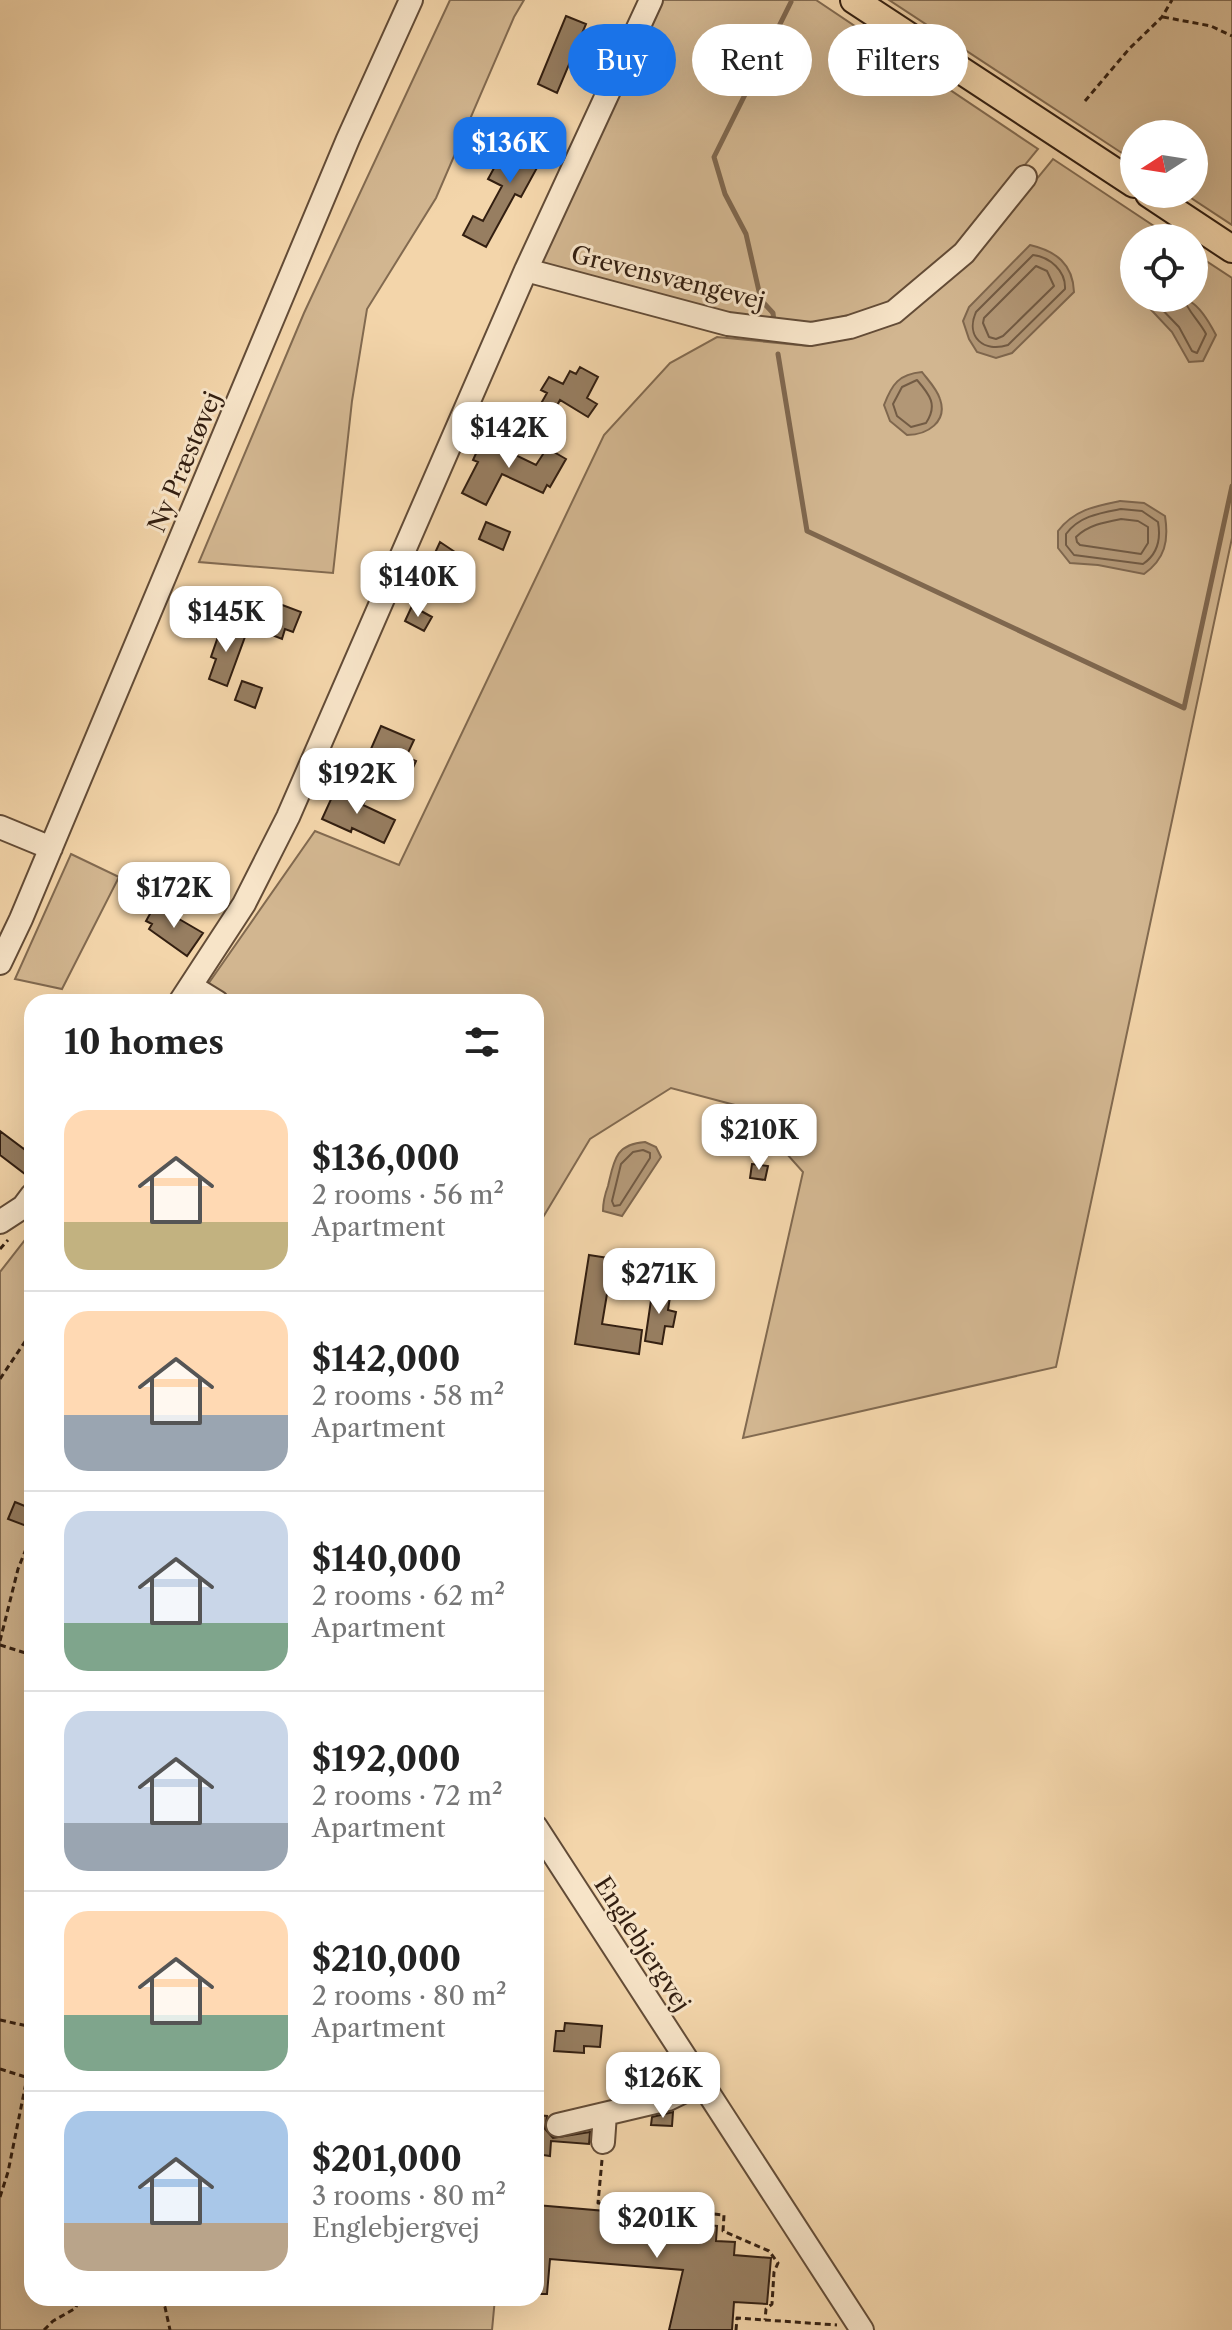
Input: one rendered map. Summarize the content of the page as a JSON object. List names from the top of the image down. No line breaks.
{"streets":{"street":["Grevensvængevej","Ny Præstøvej","Englebjergvej"]},"north":"left","page":{"chip":["Buy","Rent","Filters"],"price":["$136K","$142K","$140K","$145K","$192K","$172K","$210K","$271K","$126K","$201K"],"heading":"10 homes","list":[{"name":"$136,000","note":"2 rooms · 56 m² · Apartment"},{"name":"$142,000","note":"2 rooms · 58 m² · Apartment"},{"name":"$140,000","note":"2 rooms · 62 m² · Apartment"},{"name":"$192,000","note":"2 rooms · 72 m² · Apartment"},{"name":"$210,000","note":"2 rooms · 80 m² · Apartment"},{"name":"$201,000","note":"3 rooms · 80 m² · Englebjergvej"}]}}
